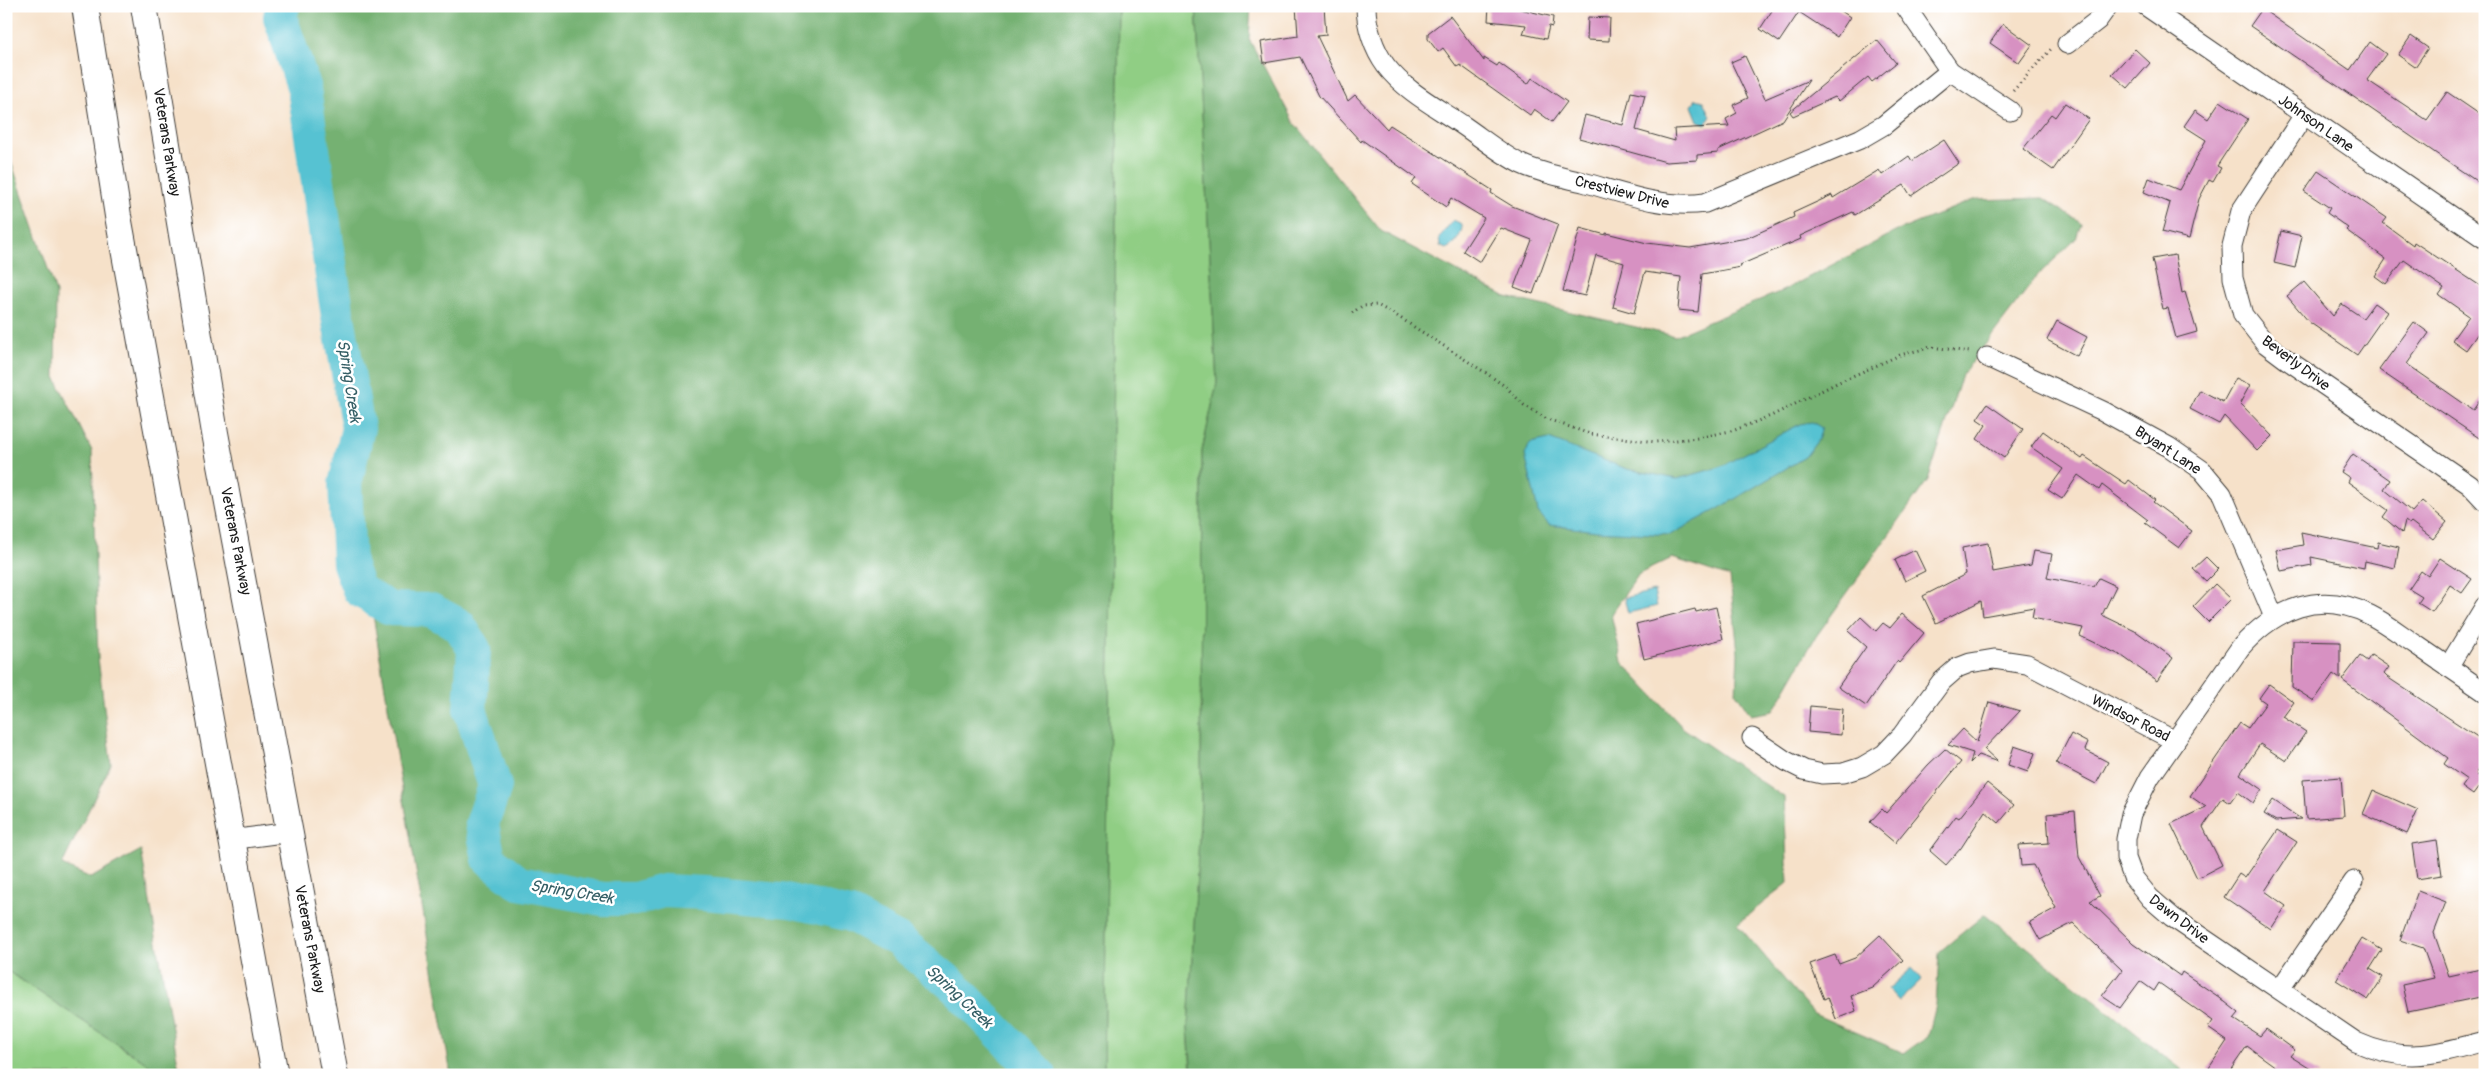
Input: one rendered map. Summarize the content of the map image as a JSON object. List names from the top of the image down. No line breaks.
{"streets":{"highway":["Veterans Parkway"],"street":["Johnson Lane","Crestview Drive","Beverly Drive","Bryant Lane","Windsor Road","Dawn Drive"]},"crossings":[["Johnson Lane","Beverly Drive"],["Bryant Lane","Windsor Road"],["Windsor Road","Dawn Drive"]],"water":["Spring Creek"]}
